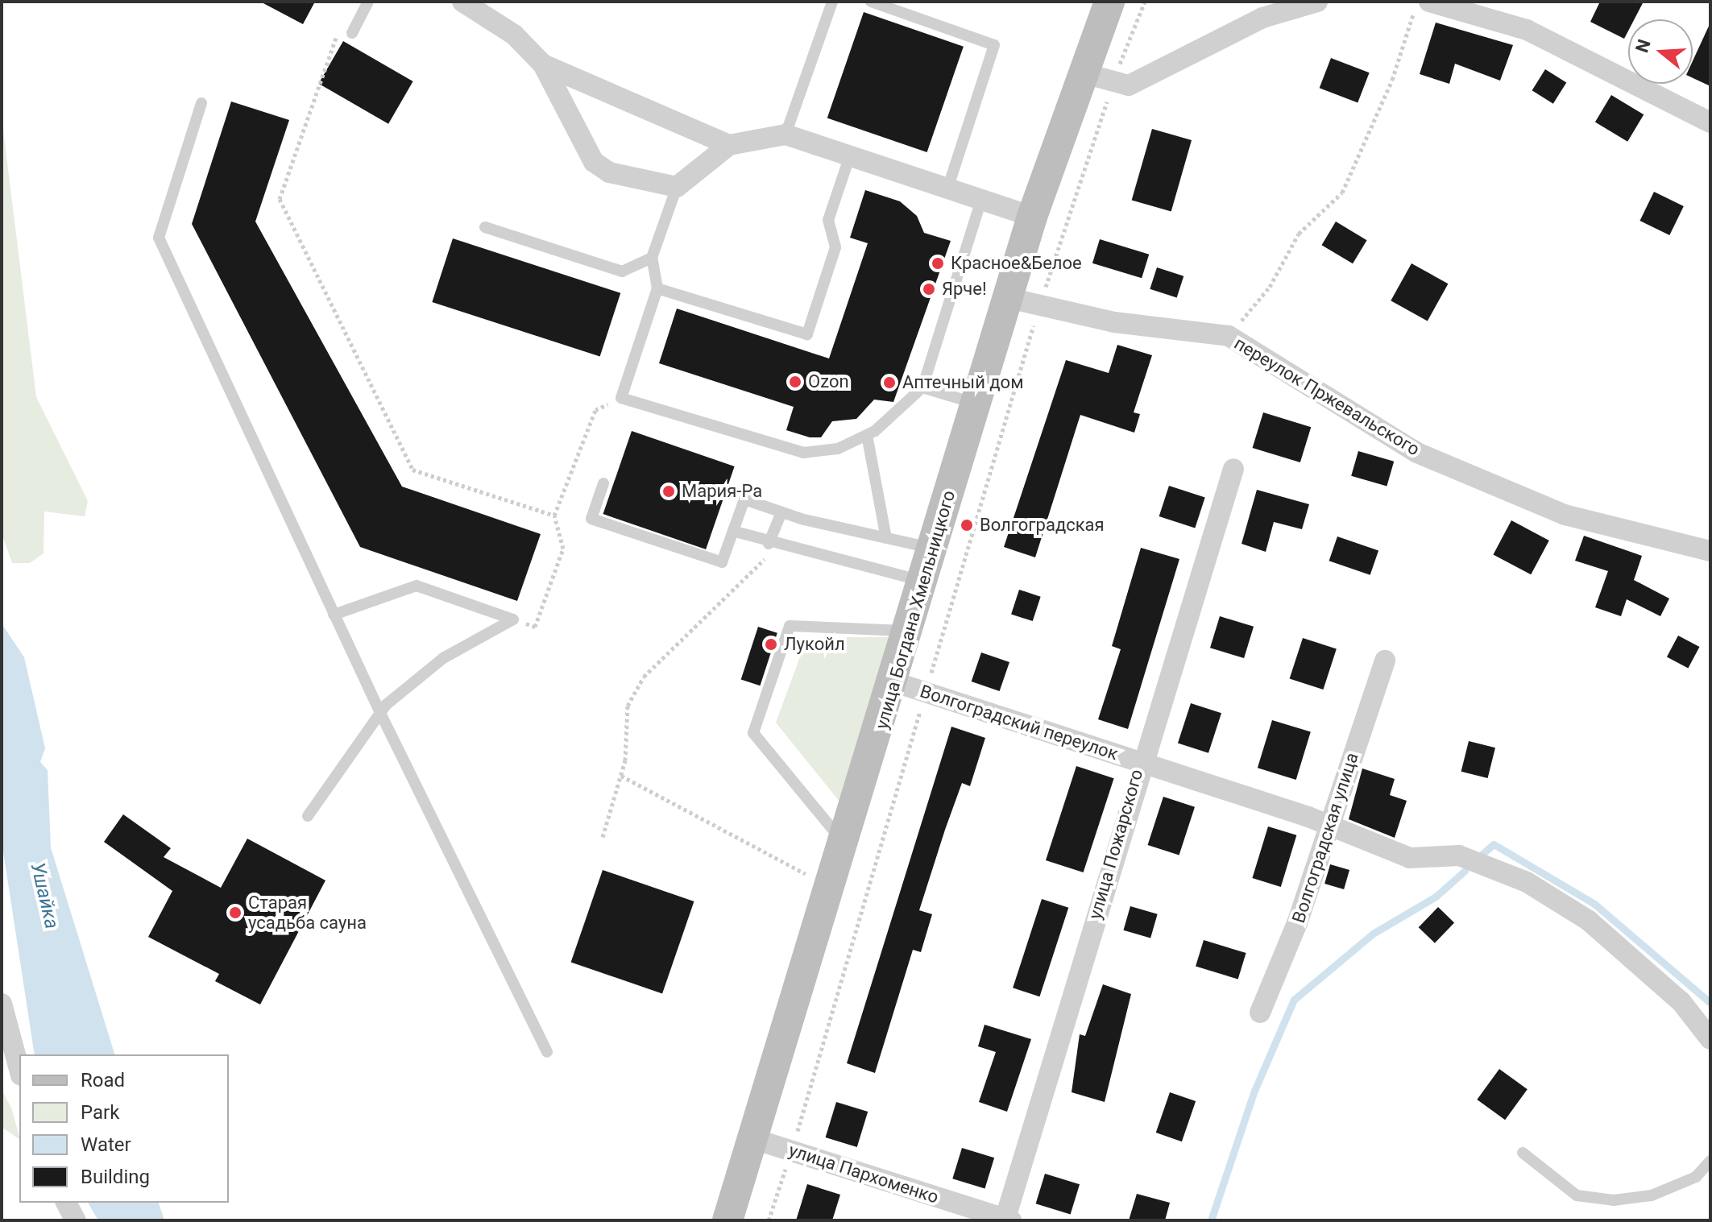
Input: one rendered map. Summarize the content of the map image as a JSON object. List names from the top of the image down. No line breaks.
{"streets":{"street":["переулок Пржевальского","улица Богдана Хмельницкого","Волгоградский переулок","Волгоградская улица","улица Пожарского","улица Пархоменко"]},"crossings":[["переулок Пржевальского","улица Богдана Хмельницкого"],["улица Богдана Хмельницкого","Волгоградский переулок"],["улица Богдана Хмельницкого","улица Пархоменко"],["Волгоградский переулок","Волгоградская улица"],["Волгоградский переулок","улица Пожарского"],["улица Пожарского","улица Пархоменко"]],"water":["Ушайка"],"places":["Красное&Белое","Ярче!","Ozon","Аптечный дом","Мария-Ра","Волгоградская","Лукойл","Старая усадьба сауна"],"legend":["Road","Park","Water","Building"],"north":"left"}
